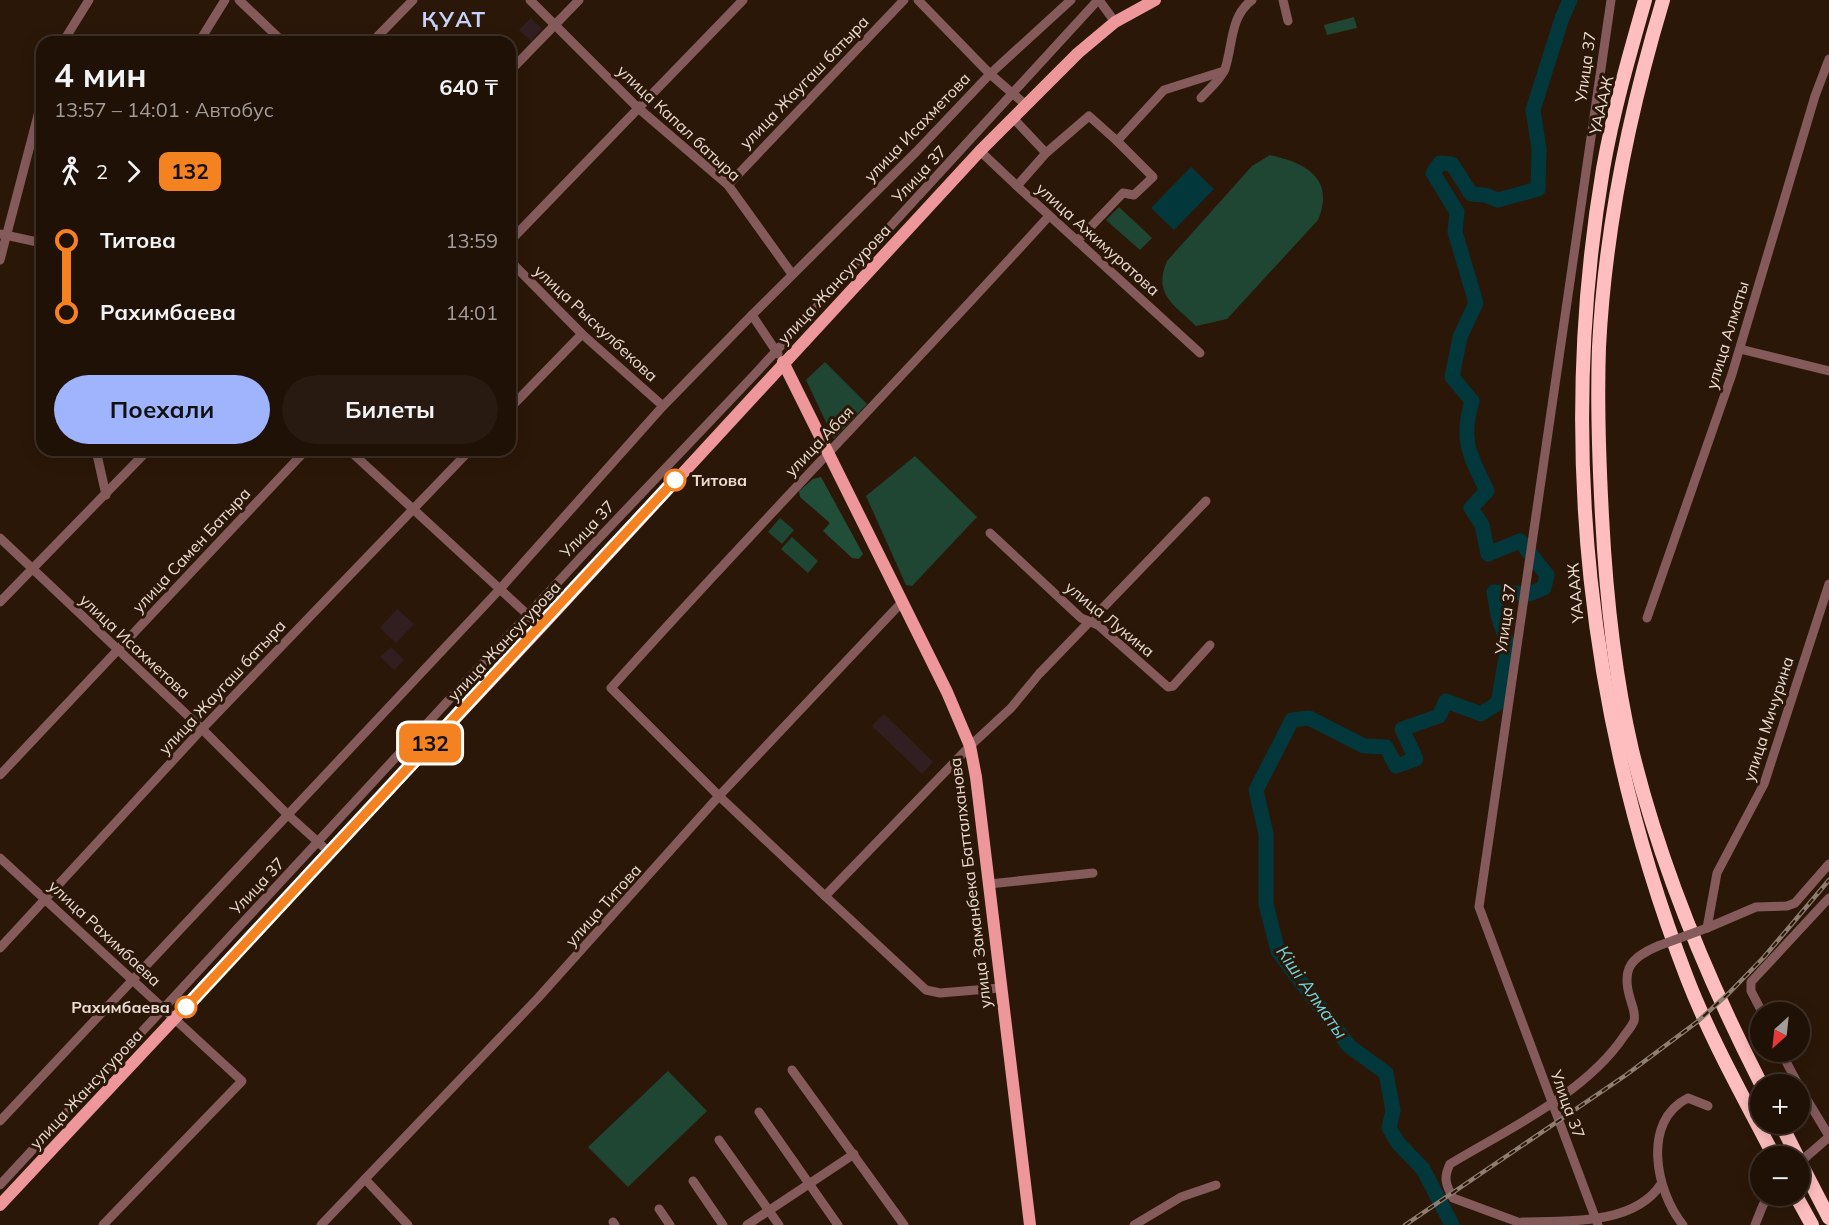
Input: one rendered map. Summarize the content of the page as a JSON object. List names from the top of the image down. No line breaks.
{"streets":{"highway":["ҮАААЖ"],"main road":["улица Жансугурова","улица Заманбека Батталханова"],"street":["Улица 37","улица Жаугаш батыра","улица Капал батыра","улица Исахметова","улица Ажимуратова","улица Рыскулбекова","улица Алматы","улица Абая","улица Самен Батыра","улица Лукина","улица Мичурина","улица Титова","улица Рахимбаева"]},"crossings":[["улица Жаугаш батыра","улица Капал батыра"],["улица Жаугаш батыра","улица Исахметова"],["улица Жаугаш батыра","улица Рахимбаева"],["улица Капал батыра","улица Исахметова"],["улица Исахметова","улица Жансугурова"],["улица Исахметова","улица Самен Батыра"],["улица Ажимуратова","улица Абая"],["улица Жансугурова","улица Заманбека Батталханова"],["улица Жансугурова","улица Рахимбаева"],["улица Абая","улица Заманбека Батталханова"],["улица Абая","улица Титова"],["улица Заманбека Батталханова","улица Титова"]],"districts":["ҚУАТ"],"water":["Кіші Алматы"],"places":["Титова","Рахимбаева"],"lines":["bus line 132"],"north":"bottom left","page":{"on_map":"132","heading":["4 мин","13:57 – 14:01 · Автобус","640 ₸"],"legs":["2","132"],"list":[{"name":"Титова","value":"13:59"},{"name":"Рахимбаева","value":"14:01"}],"buttons":["Поехали","Билеты"],"map_buttons":["+","−"]}}
